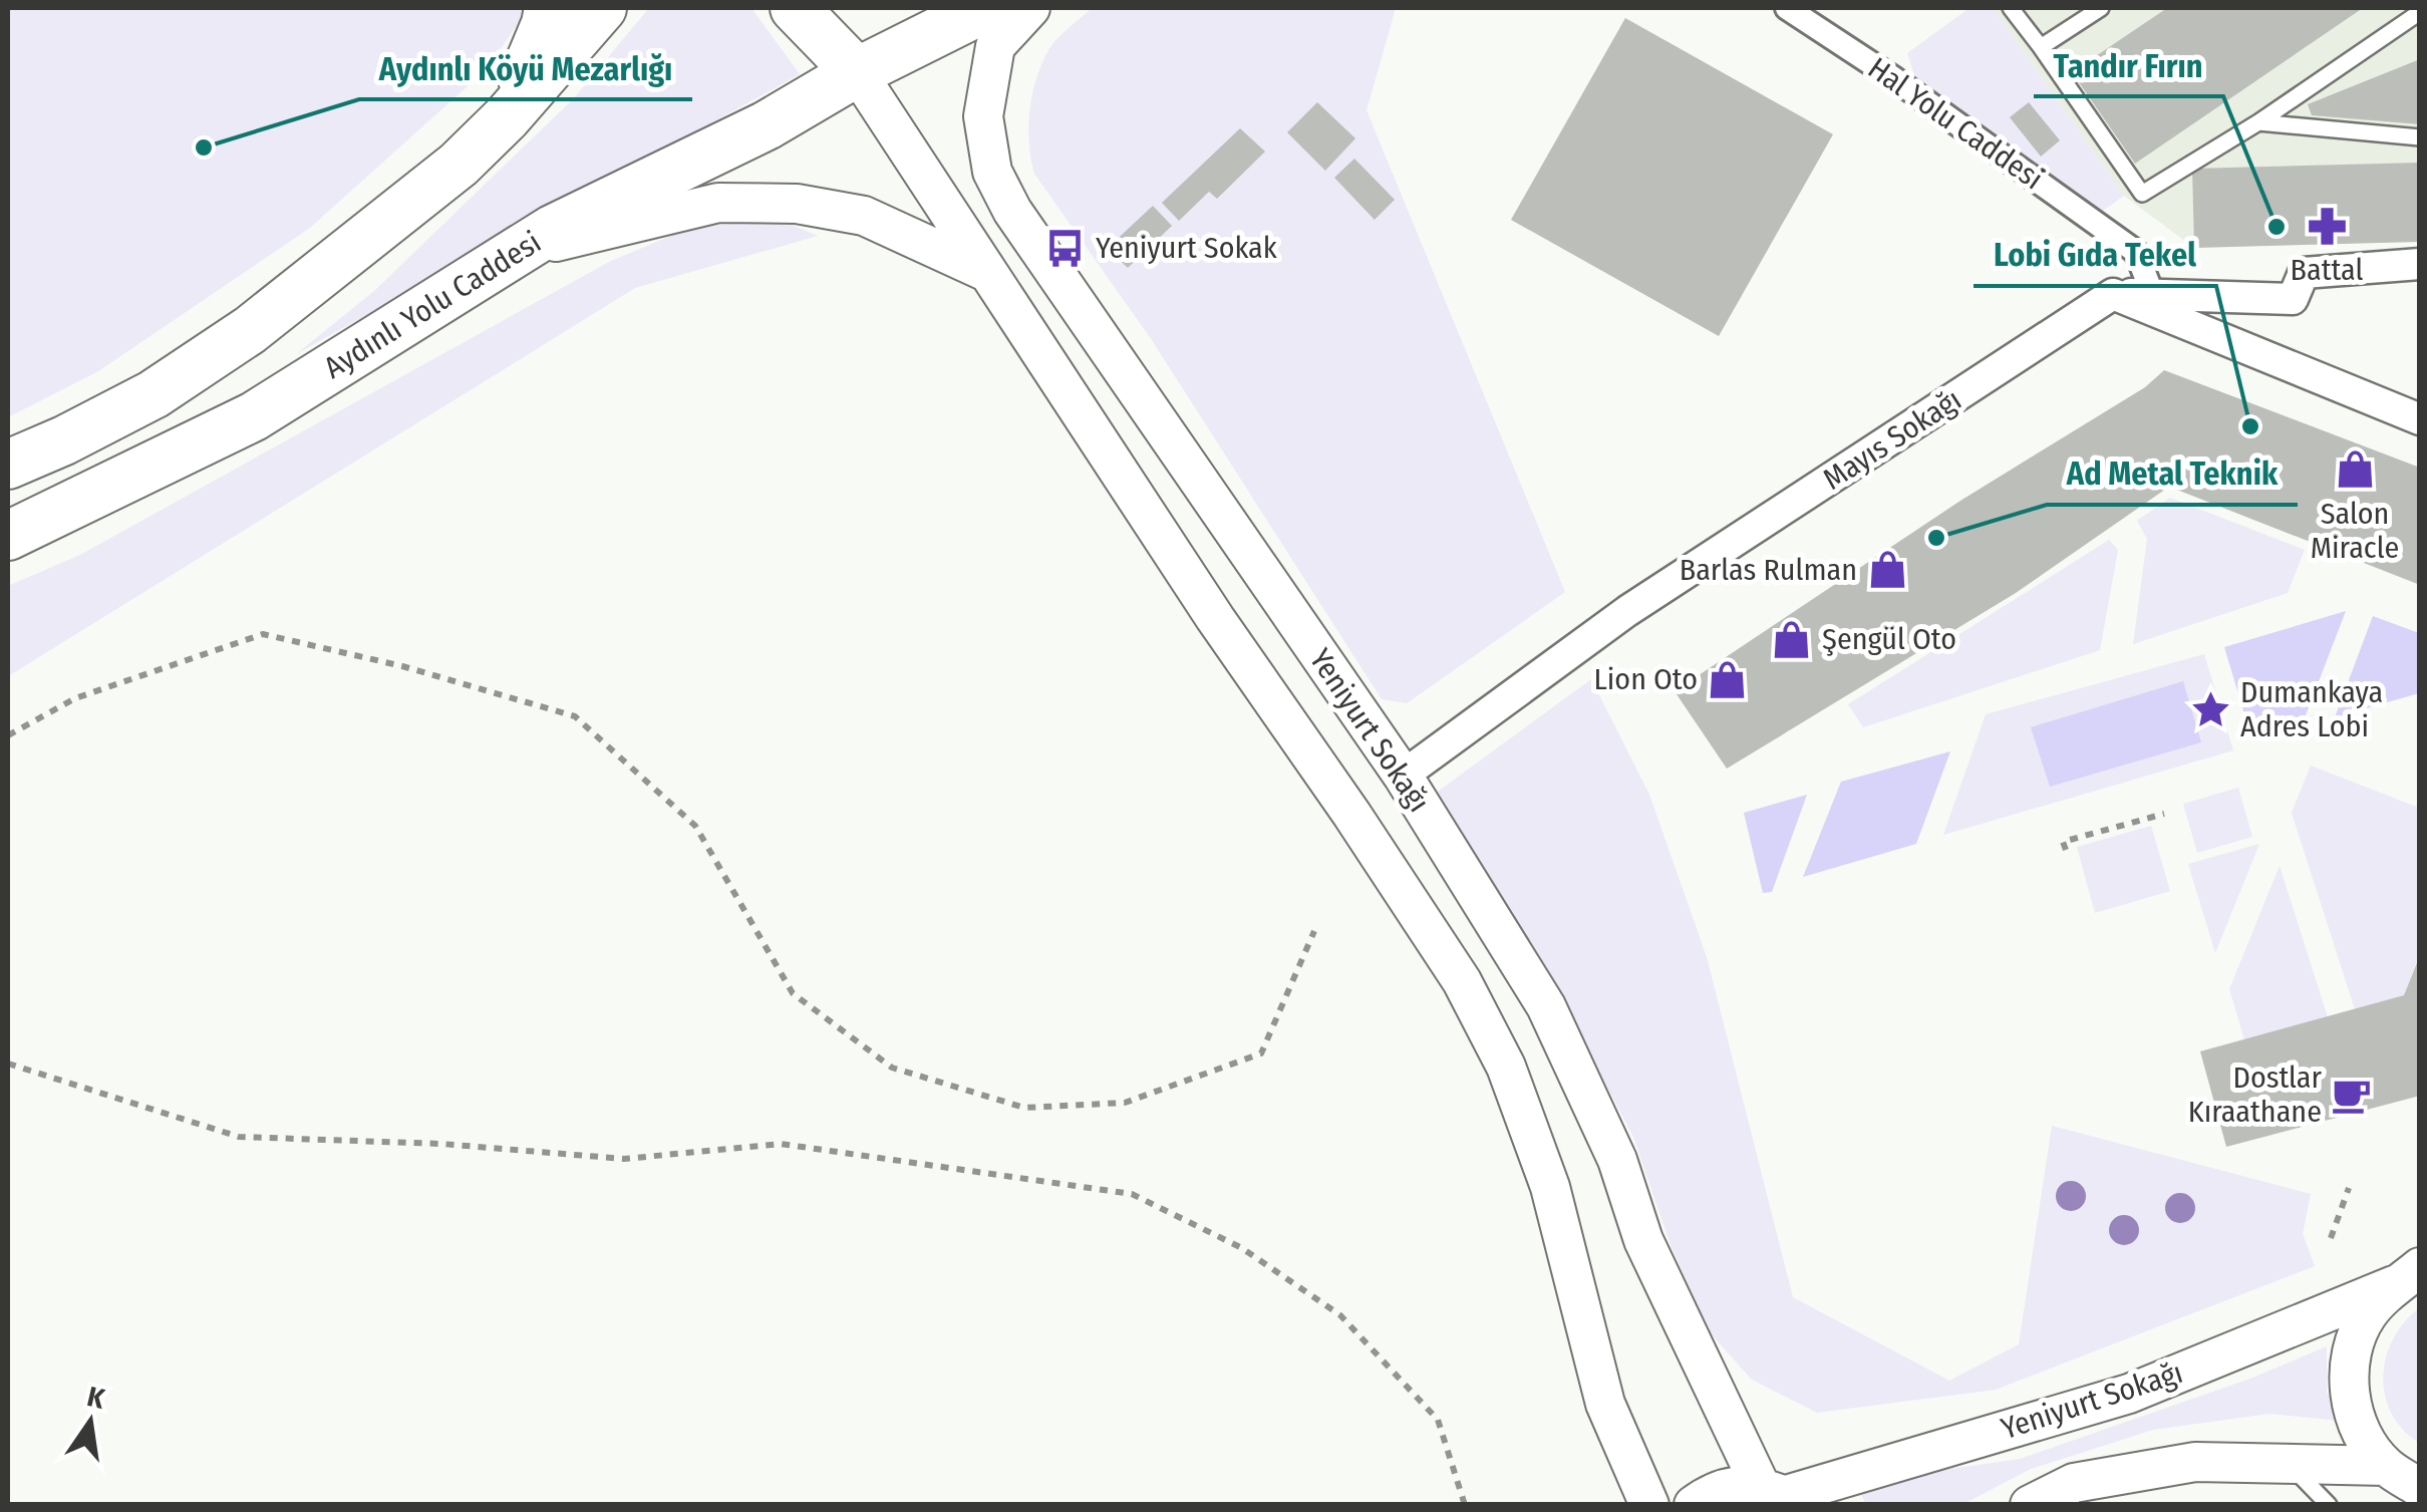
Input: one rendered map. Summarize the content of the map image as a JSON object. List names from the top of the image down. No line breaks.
{"streets":{"main road":["Aydınlı Yolu Caddesi"],"street":["Hal Yolu Caddesi","Mayıs Sokağı","Yeniyurt Sokağı"]},"crossings":[["Aydınlı Yolu Caddesi","Yeniyurt Sokağı"],["Mayıs Sokağı","Yeniyurt Sokağı"]],"places":{"other":["Aydınlı Köyü Mezarlığı","Tandır Fırın","Lobi Gıda Tekel","Ad Metal Teknik"],"pharmacy":["Battal"],"bus stop":["Yeniyurt Sokak"],"shop":["Salon Miracle","Barlas Rulman","Şengül Oto","Lion Oto"],"place":["Dumankaya Adres Lobi"],"cafe":["Dostlar Kıraathane"]},"north":"top"}
